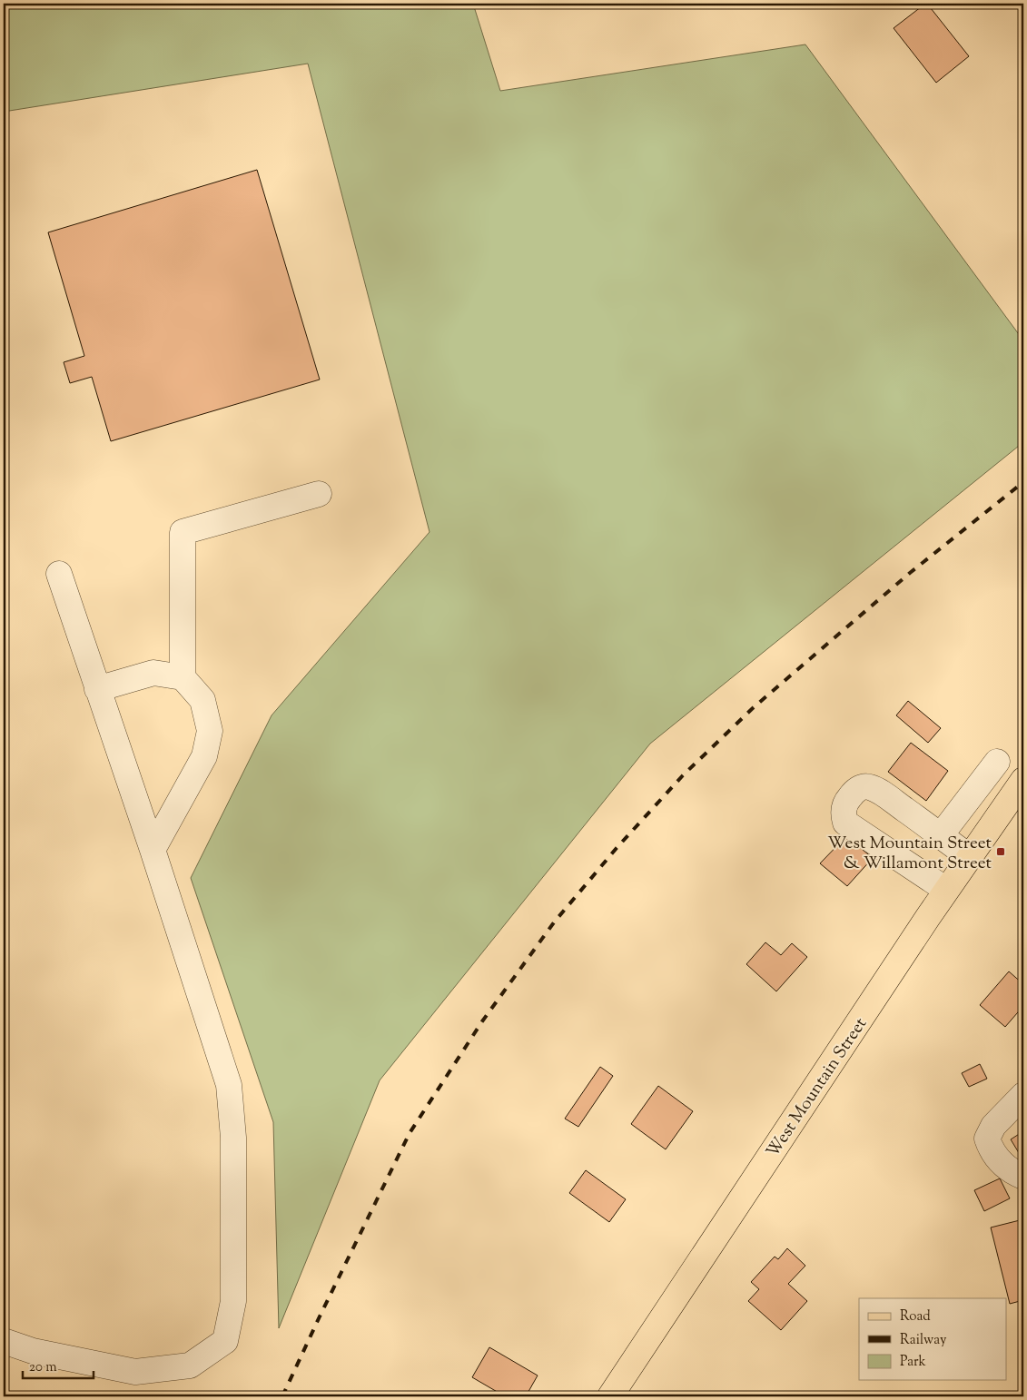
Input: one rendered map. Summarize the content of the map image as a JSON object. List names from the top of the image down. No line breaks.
{"streets":{"main road":["West Mountain Street"]},"places":{"transit":["West Mountain Street & Willamont Street"]},"legend":["Road","Railway","Park"],"scale_bar":"20 m"}
